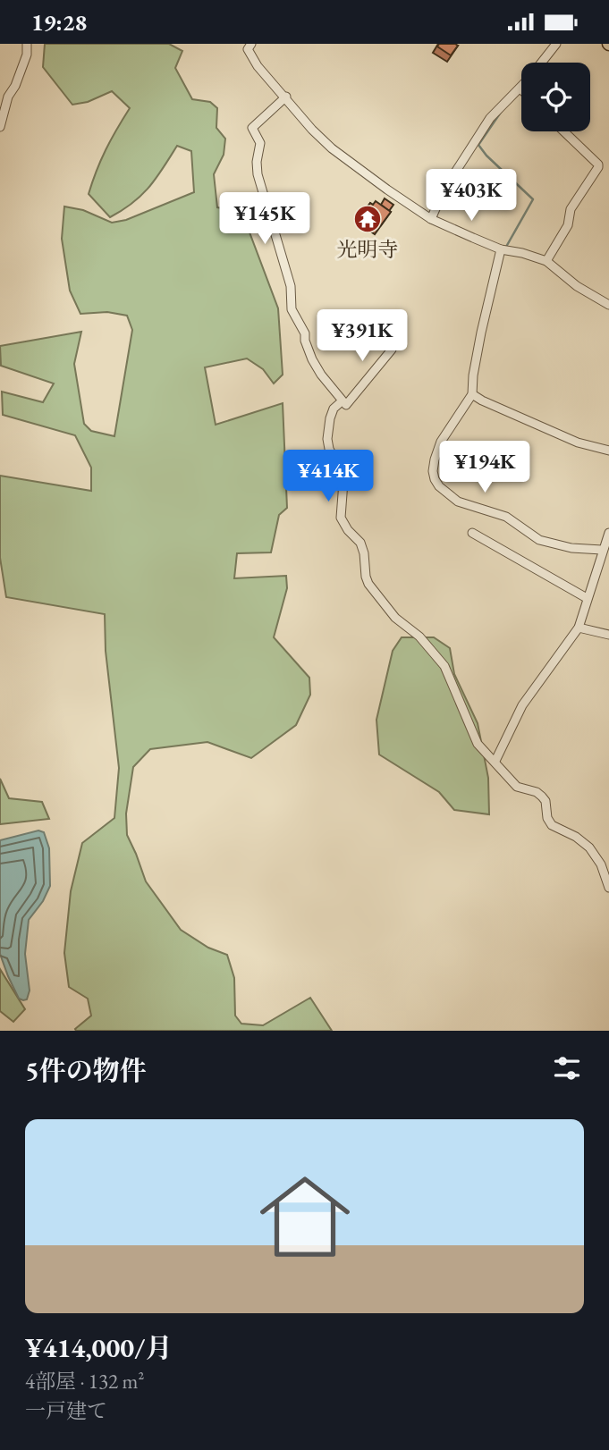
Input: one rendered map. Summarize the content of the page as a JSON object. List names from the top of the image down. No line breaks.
{"places":{"temple":["光明寺"]},"page":{"status":"19:28","price":["¥403K","¥145K","¥391K","¥194K","¥414K"],"heading":"5件の物件","list":[{"name":"¥414,000/月","note":"4部屋 · 132 m² · 一戸建て"}]}}
